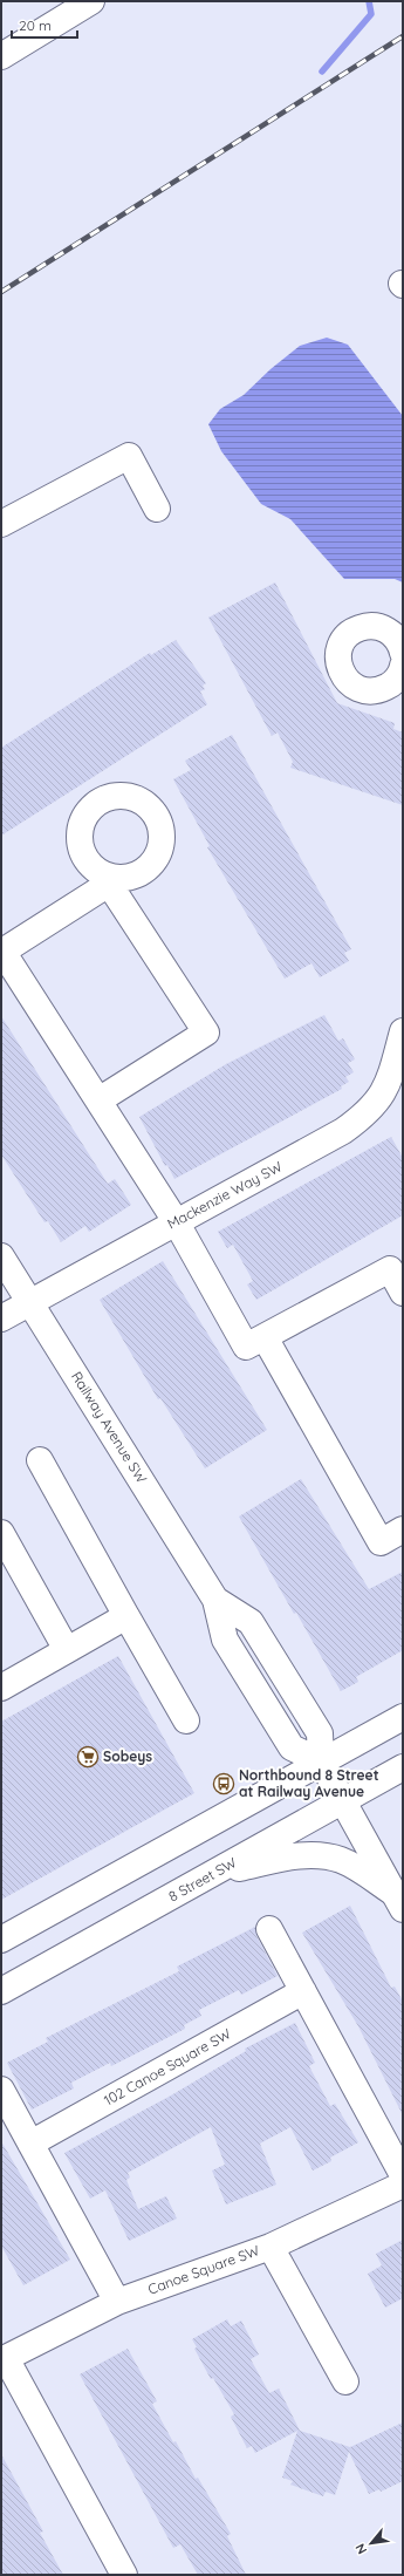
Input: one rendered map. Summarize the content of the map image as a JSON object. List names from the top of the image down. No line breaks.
{"streets":{"street":["Mackenzie Way SW","Railway Avenue SW","8 Street SW","102 Canoe Square SW","Canoe Square SW"]},"crossings":[["Mackenzie Way SW","Railway Avenue SW"]],"places":{"supermarket":["Sobeys"],"bus stop":["Northbound 8 Street at Railway Avenue"]},"scale_bar":"20 m","north":"bottom left"}
